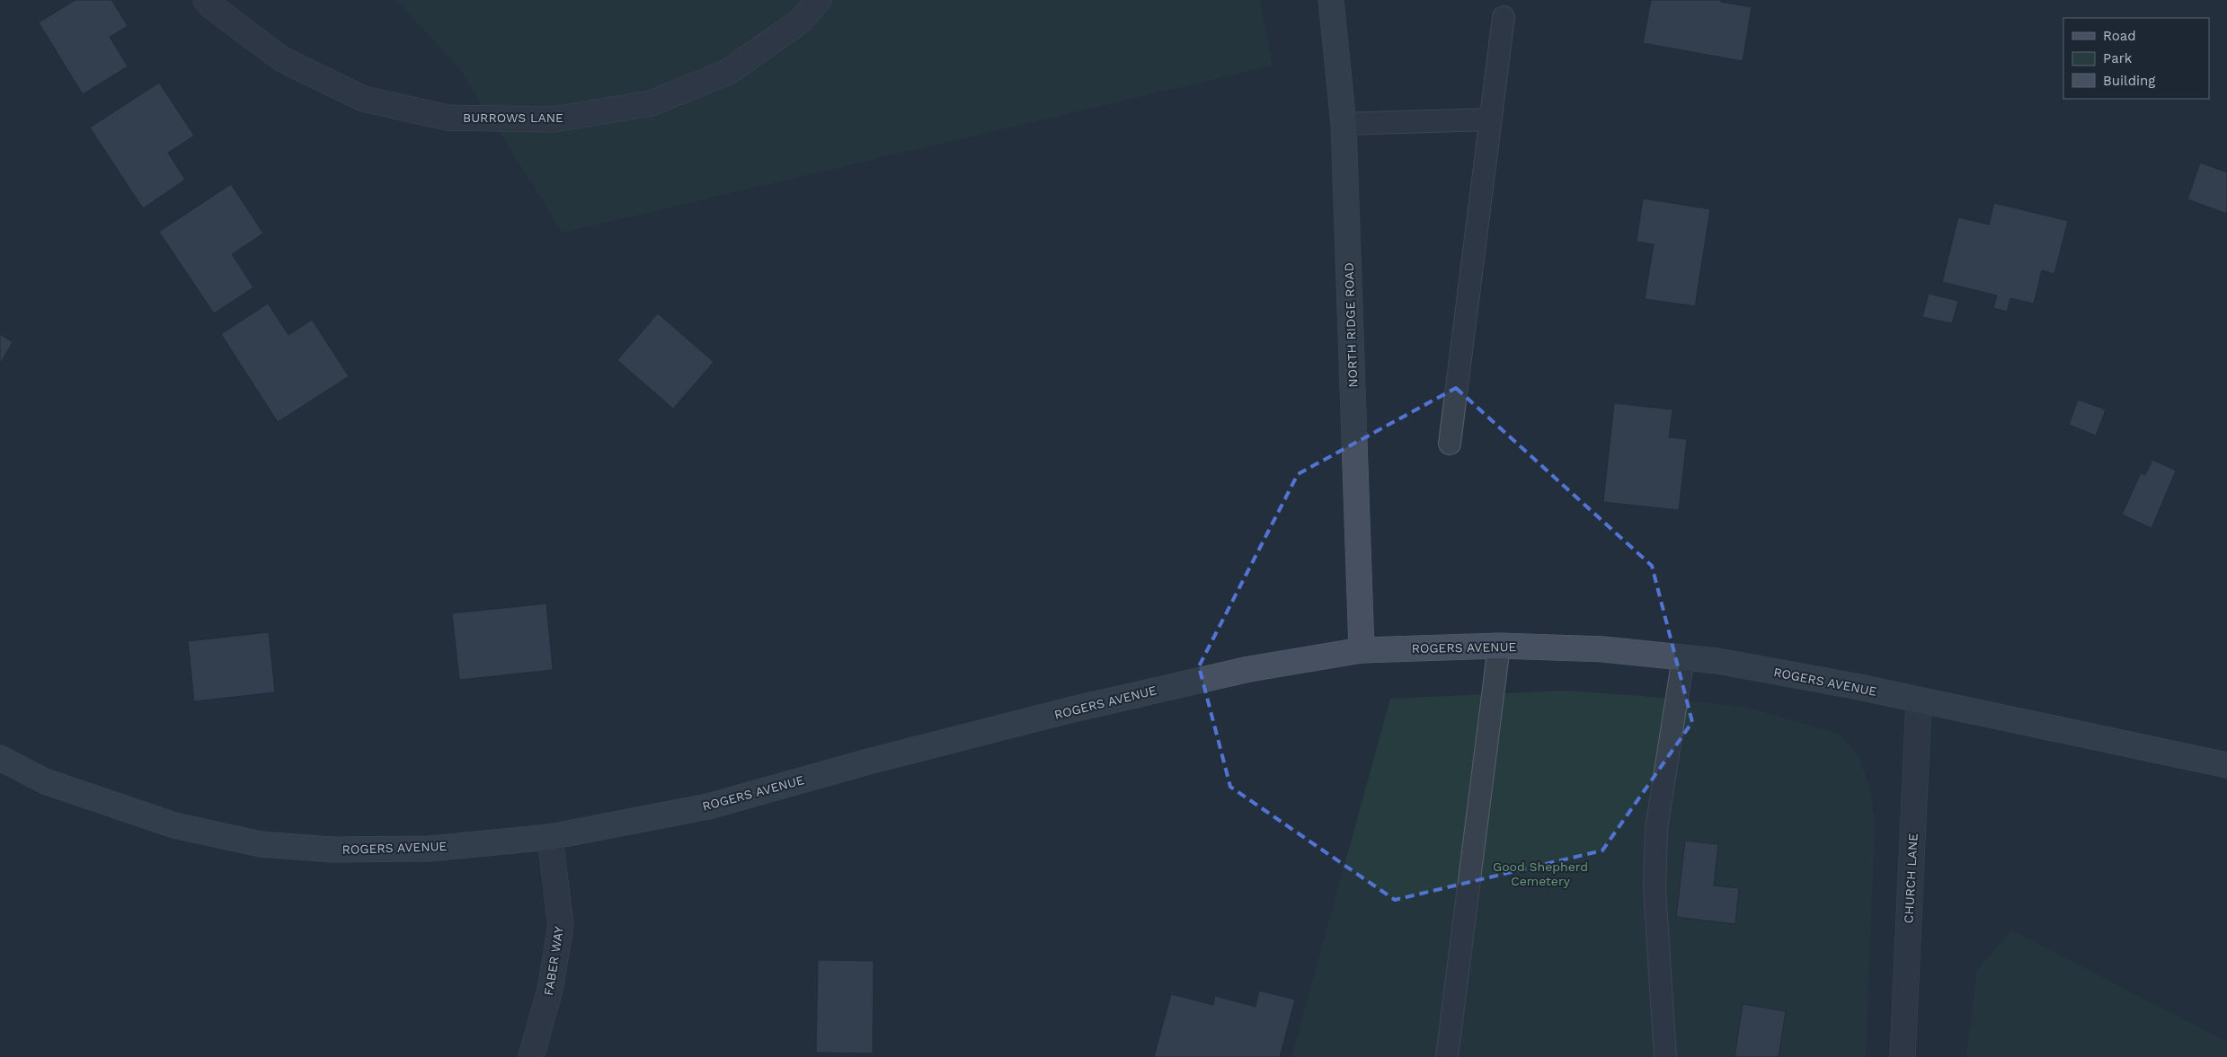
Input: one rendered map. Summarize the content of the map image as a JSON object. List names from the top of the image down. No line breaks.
{"streets":{"main road":["NORTH RIDGE ROAD","ROGERS AVENUE"],"street":["BURROWS LANE","CHURCH LANE","FABER WAY"]},"crossings":[["NORTH RIDGE ROAD","ROGERS AVENUE"],["ROGERS AVENUE","CHURCH LANE"],["ROGERS AVENUE","FABER WAY"]],"parks":["Good Shepherd Cemetery"],"legend":["Road","Park","Building"]}
